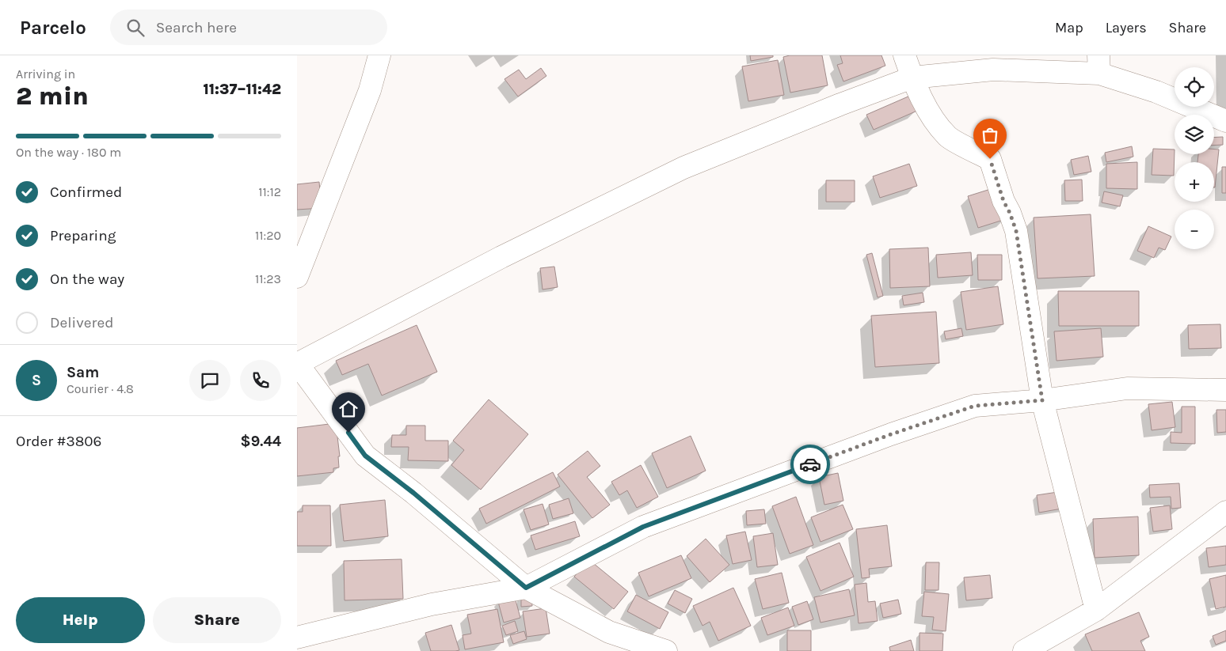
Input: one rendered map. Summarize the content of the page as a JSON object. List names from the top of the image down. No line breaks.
{"page":{"header":"Parcelo","search":"Search here","nav":["Map","Layers","Share"],"heading":["2 min","Arriving in","11:37–11:42"],"panel":["Sam","Courier · 4.8","Order #3806","$9.44"],"map_buttons":["+","−"],"bar":"On the way · 180 m","list":[["Confirmed","11:12"],["Preparing","11:20"],["On the way","11:23"],"Delivered"],"round":"S","buttons":["Help","Share"]}}
